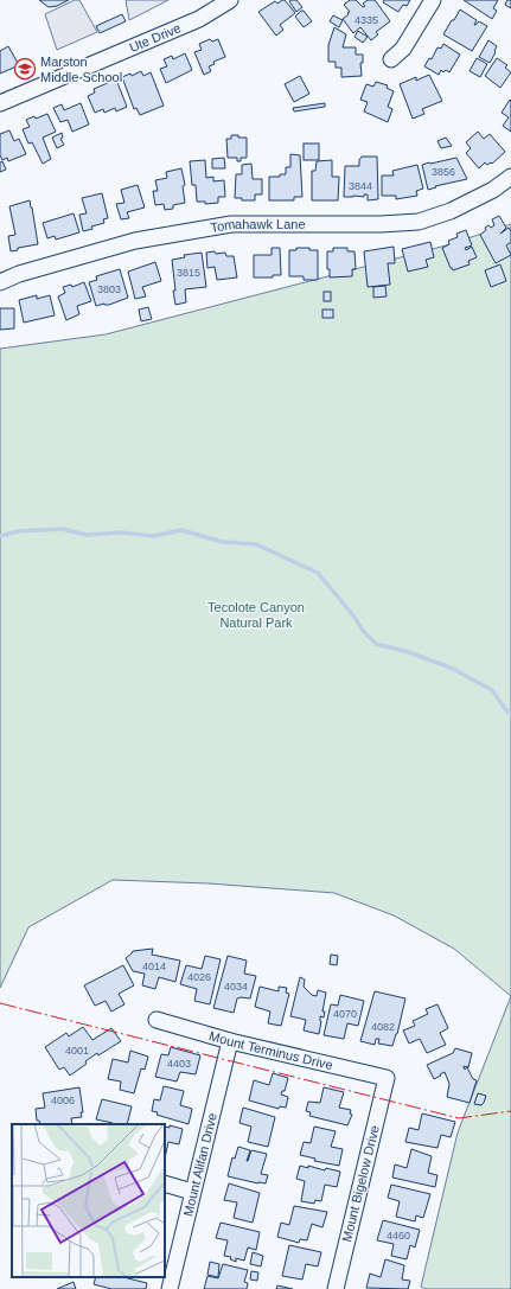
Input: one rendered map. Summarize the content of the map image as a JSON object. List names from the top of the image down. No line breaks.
{"streets":{"street":["Ute Drive","Tomahawk Lane","Mount Terminus Drive","Mount Alifan Drive","Mount Bigelow Drive"]},"crossings":[["Mount Terminus Drive","Mount Alifan Drive"],["Mount Terminus Drive","Mount Bigelow Drive"]],"parks":["Tecolote Canyon Natural Park"],"places":{"school or university":["Marston Middle School"]},"house_numbers":["4335","3856","3844","3815","3803","4014","4026","4034","4070","4082","4001","4403","4006","4460"]}
